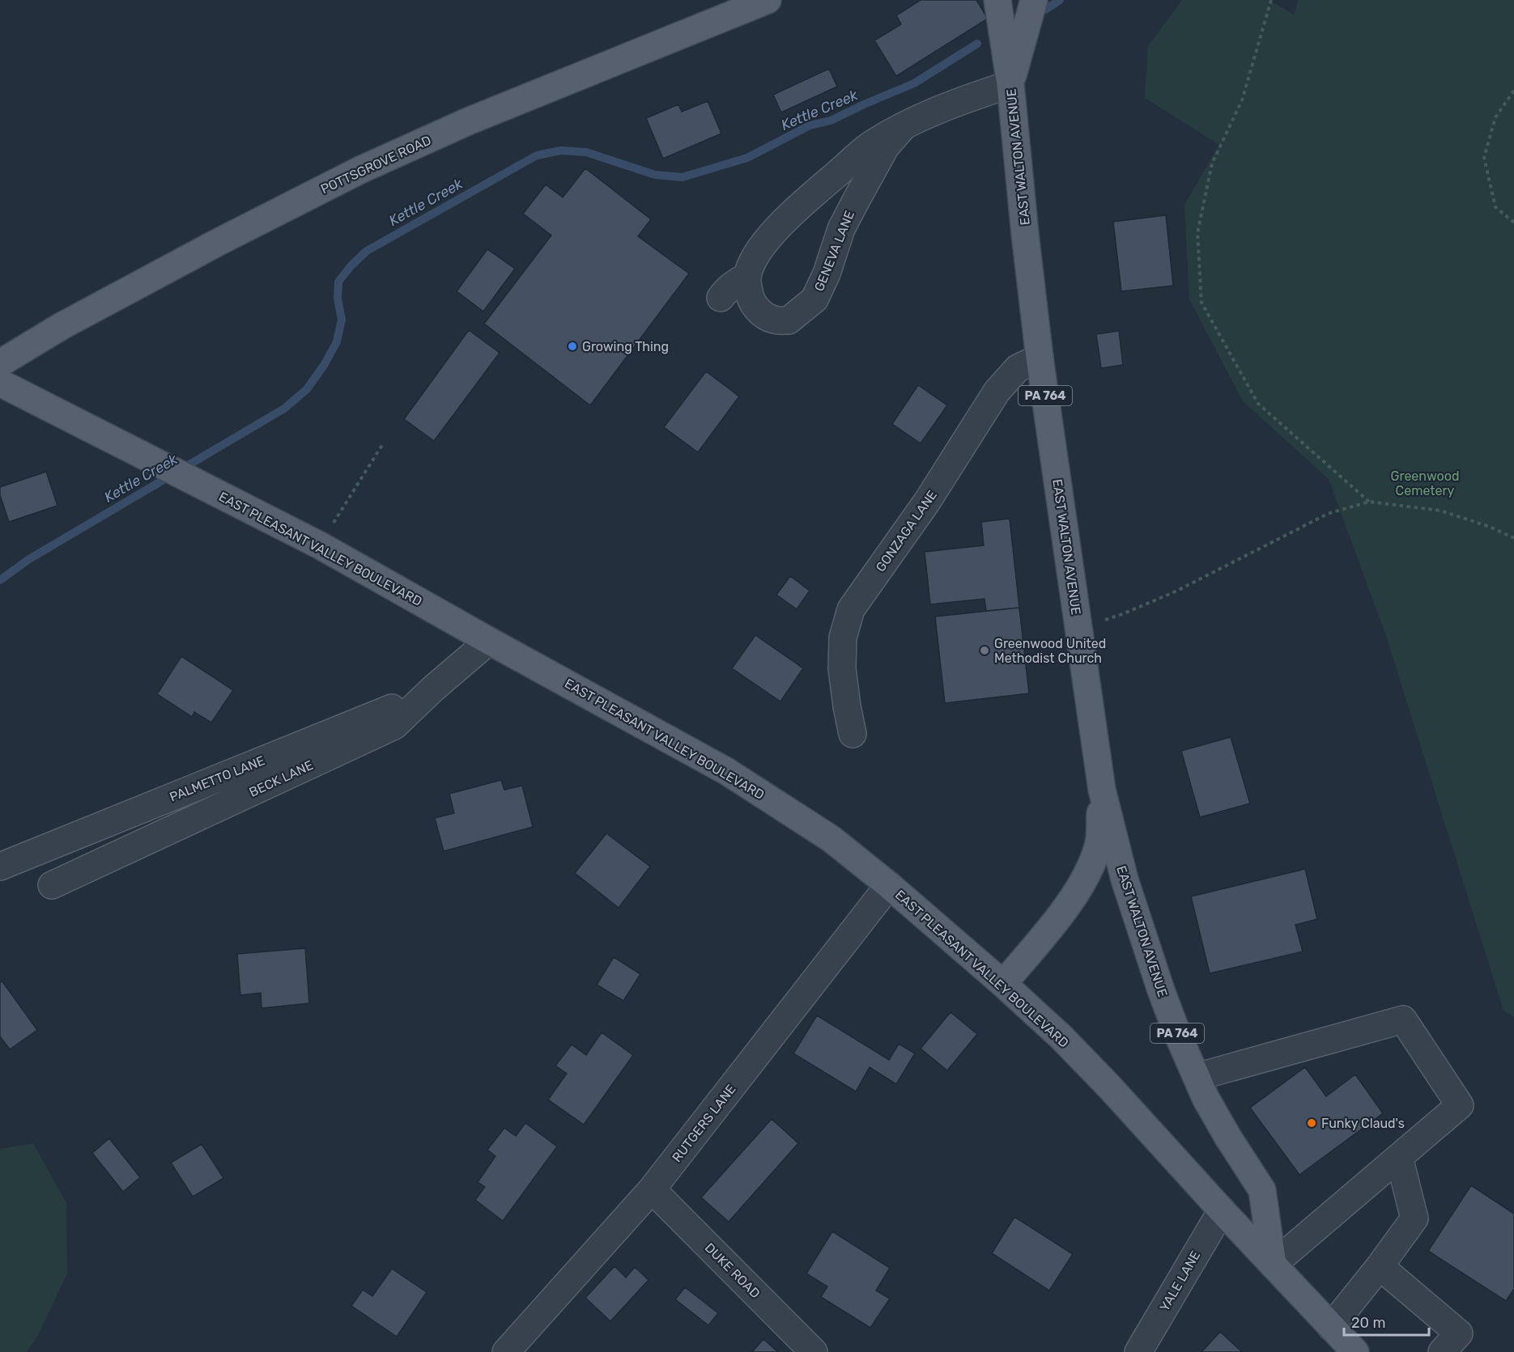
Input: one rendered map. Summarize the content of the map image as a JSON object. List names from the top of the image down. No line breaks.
{"streets":{"main road":["EAST WALTON AVENUE","POTTSGROVE ROAD","PA 764","EAST PLEASANT VALLEY BOULEVARD"],"street":["GENEVA LANE","GONZAGA LANE","PALMETTO LANE","BECK LANE","RUTGERS LANE","DUKE ROAD","YALE LANE"]},"crossings":[["EAST WALTON AVENUE","GENEVA LANE"],["EAST WALTON AVENUE","PA 764"],["EAST WALTON AVENUE","GONZAGA LANE"],["EAST WALTON AVENUE","EAST PLEASANT VALLEY BOULEVARD"],["PA 764","EAST PLEASANT VALLEY BOULEVARD"],["EAST PLEASANT VALLEY BOULEVARD","BECK LANE"],["EAST PLEASANT VALLEY BOULEVARD","RUTGERS LANE"],["EAST PLEASANT VALLEY BOULEVARD","YALE LANE"],["PALMETTO LANE","BECK LANE"],["RUTGERS LANE","DUKE ROAD"]],"water":["Kettle Creek"],"parks":["Greenwood Cemetery"],"places":["Growing Thing","Greenwood United Methodist Church","Funky Claud's"],"scale_bar":"20 m"}
